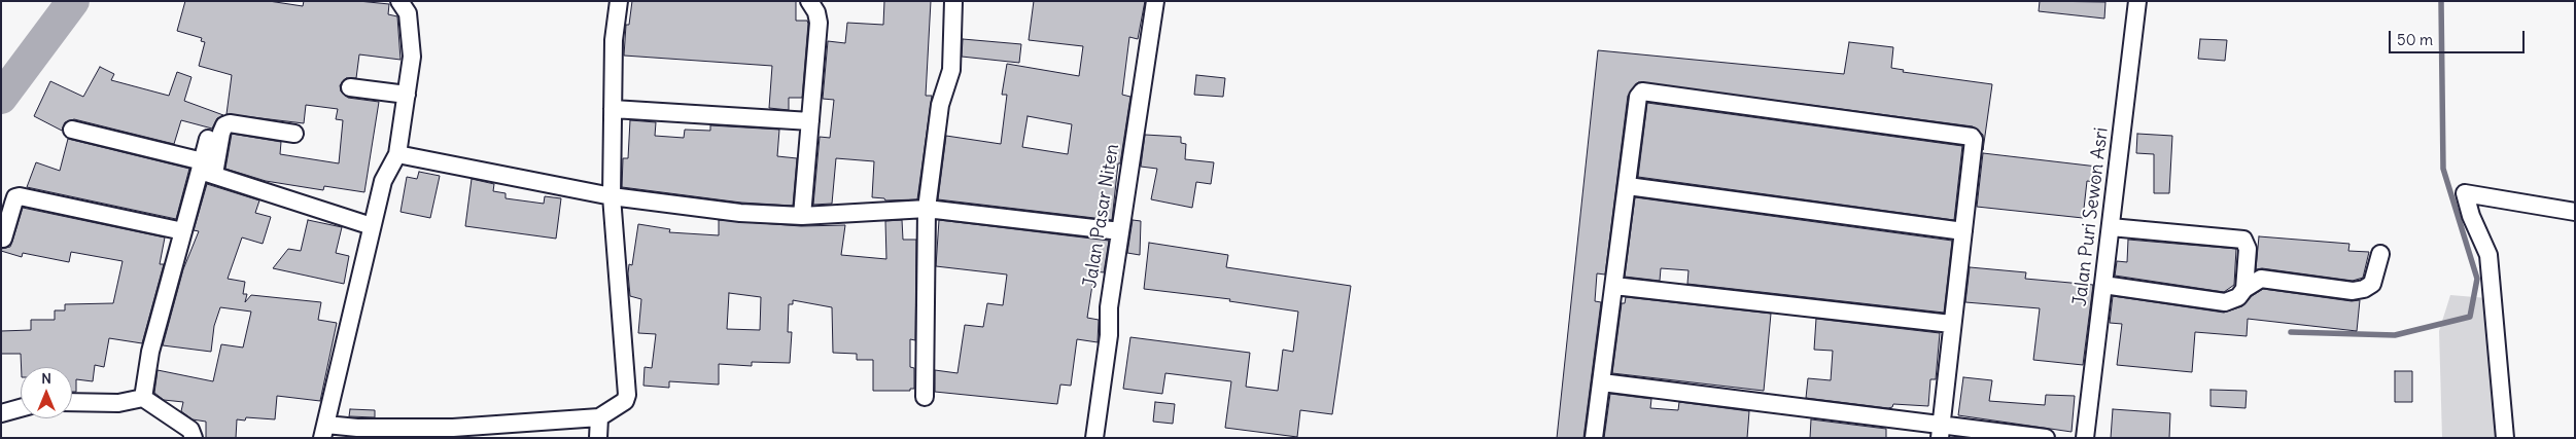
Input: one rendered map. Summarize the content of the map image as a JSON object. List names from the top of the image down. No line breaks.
{"streets":{"street":["Jalan Pasar Niten","Jalan Puri Sewon Asri"]},"scale_bar":"50 m","north":"top"}
